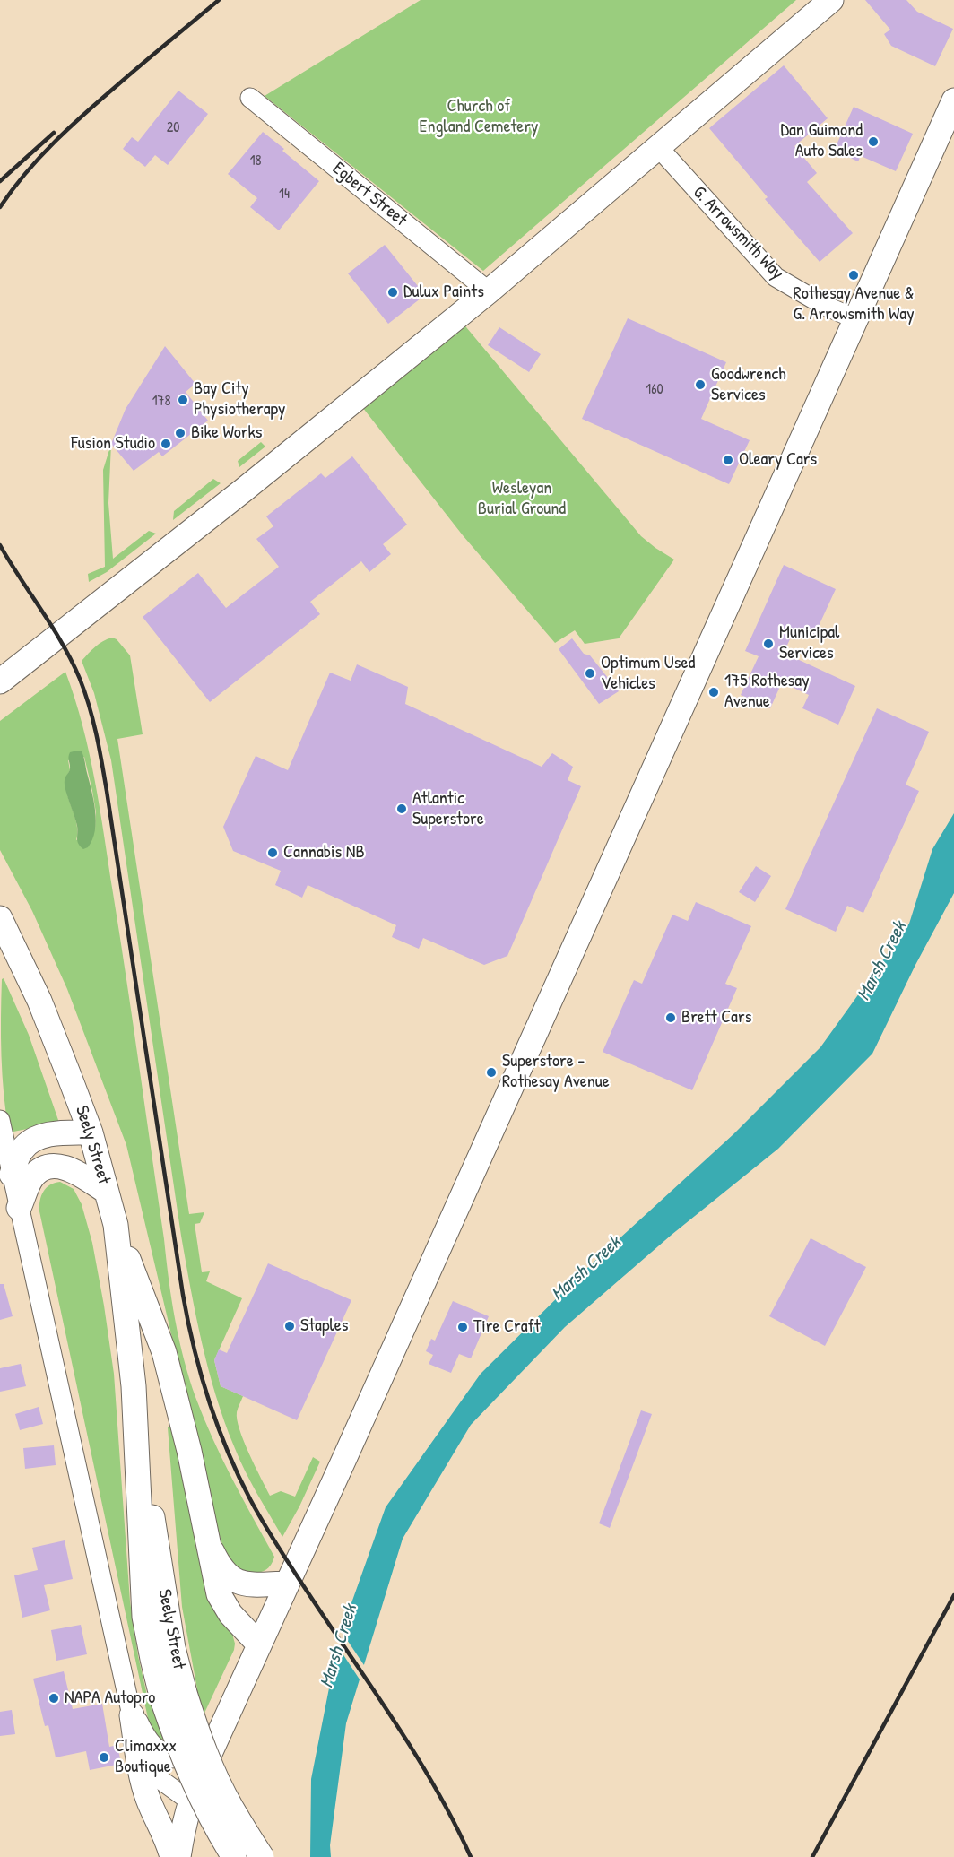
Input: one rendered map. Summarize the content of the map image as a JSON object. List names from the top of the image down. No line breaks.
{"streets":{"main road":["Seely Street"],"street":["Egbert Street","G. Arrowsmith Way"]},"water":["Marsh Creek"],"parks":["Church of England Cemetery","Wesleyan Burial Ground"],"places":["Dan Guimond Auto Sales","Rothesay Avenue & G. Arrowsmith Way","Dulux Paints","Goodwrench Services","Bay City Physiotherapy","Bike Works","Fusion Studio","Oleary Cars","Municipal Services","Optimum Used Vehicles","175 Rothesay Avenue","Atlantic Superstore","Cannabis NB","Brett Cars","Superstore - Rothesay Avenue","Staples","Tire Craft","NAPA Autopro","Climaxxx Boutique"],"house_numbers":["20","18","14","160","178"]}
